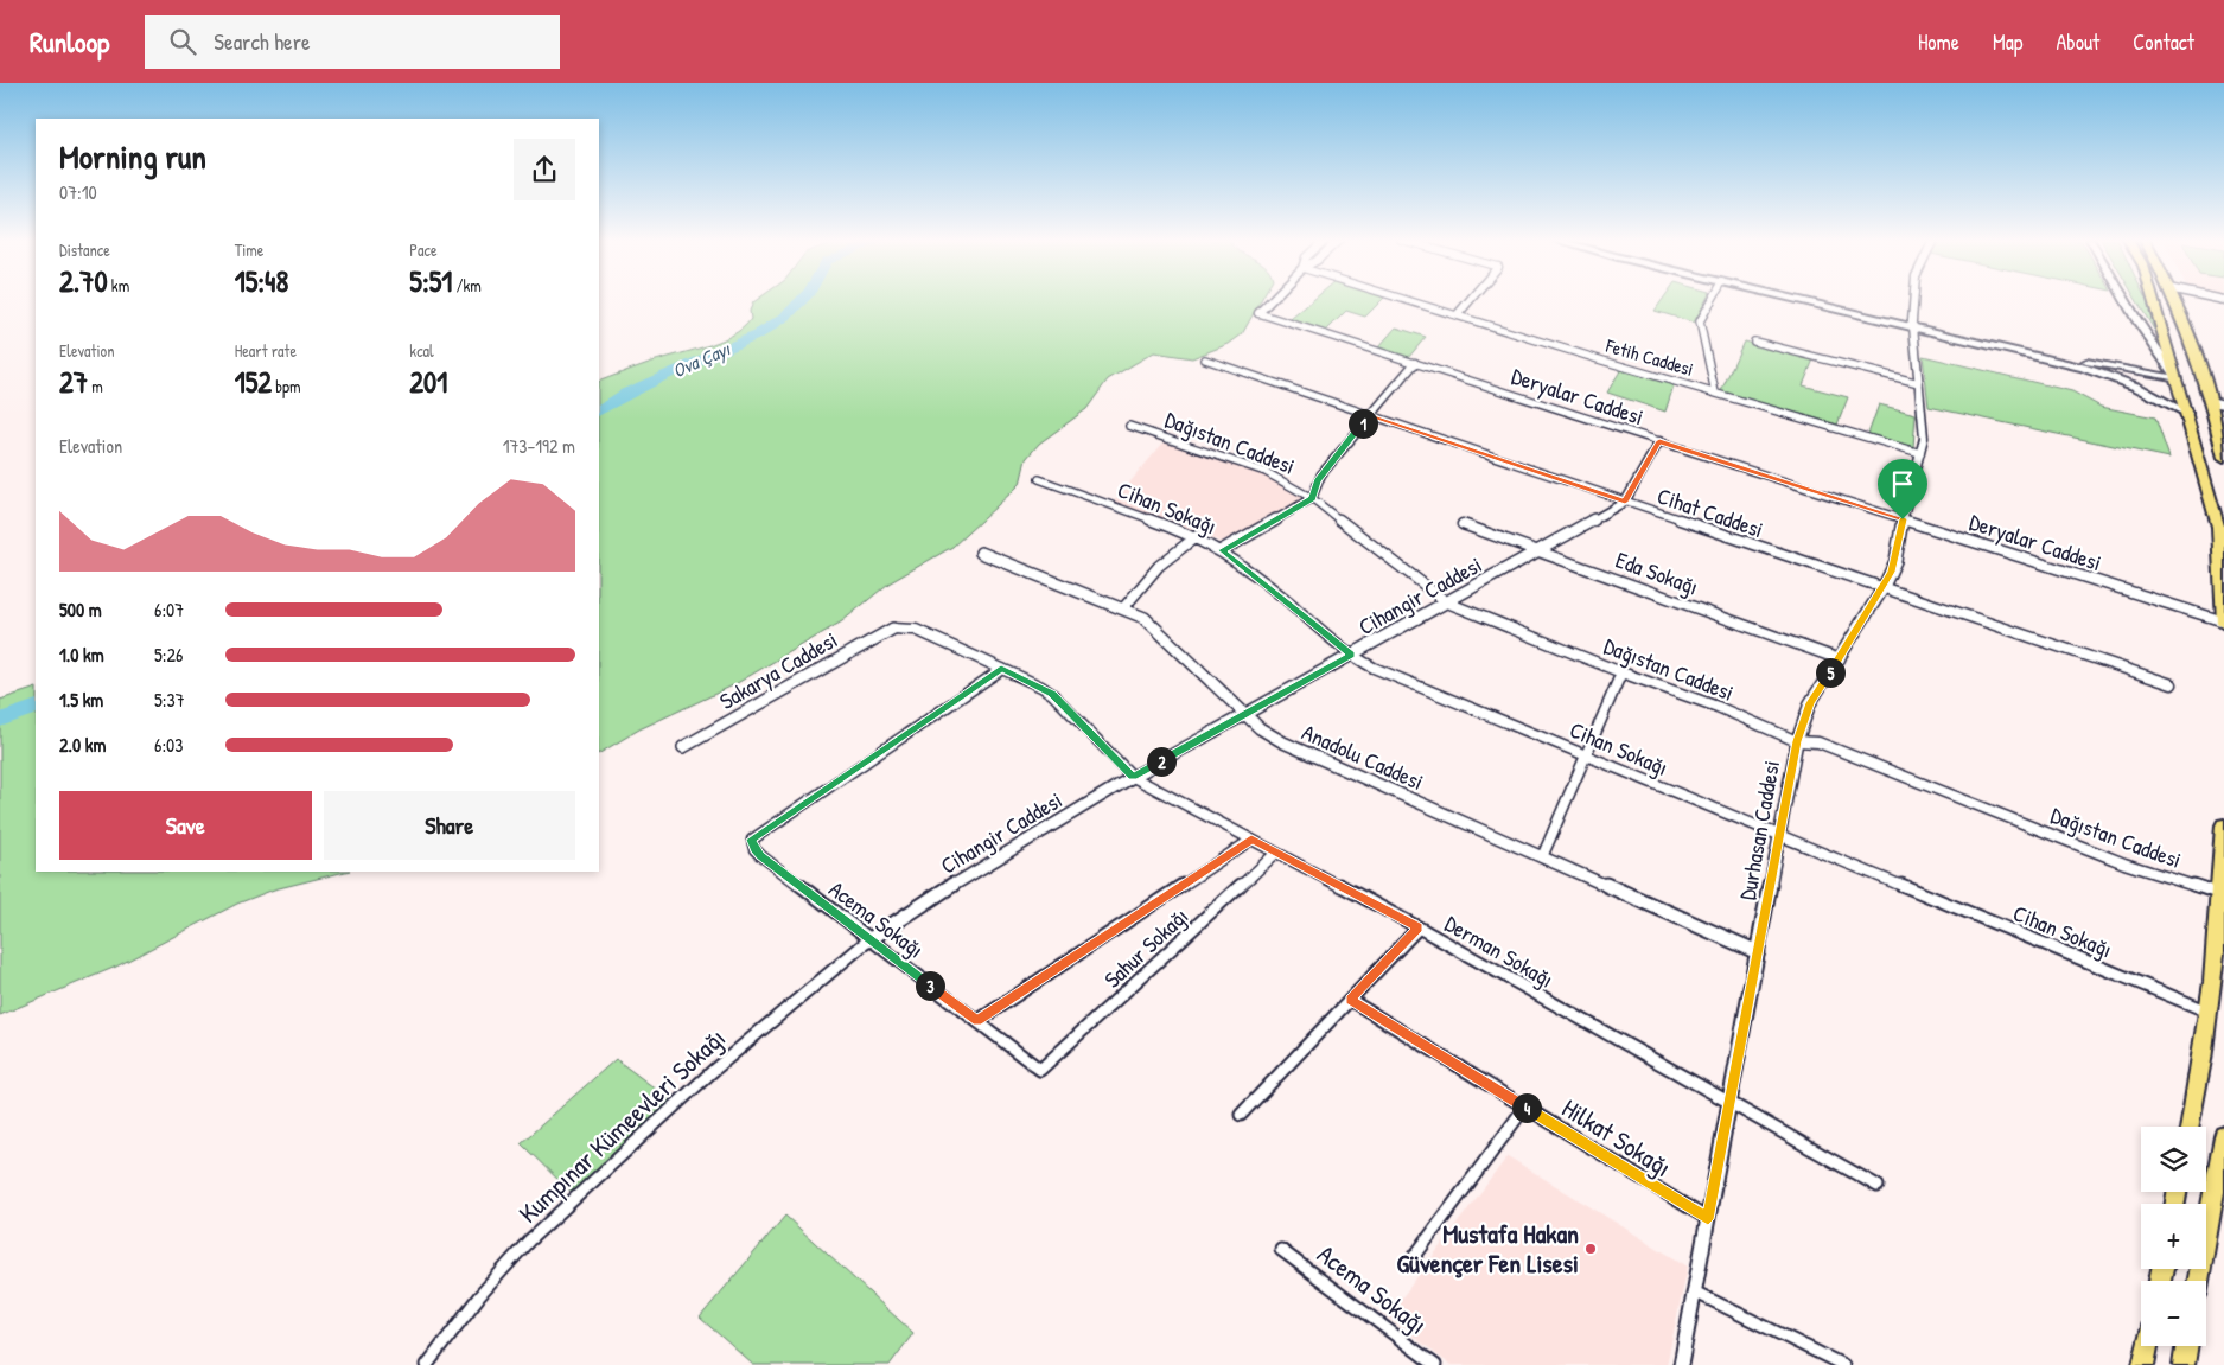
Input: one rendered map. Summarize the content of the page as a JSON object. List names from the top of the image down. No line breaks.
{"streets":{"street":["Fetih Caddesi","Deryalar Caddesi","Dağıstan Caddesi","Cihan Sokağı","Cihat Caddesi","Eda Sokağı","Cihangir Caddesi","Sakarya Caddesi","Anadolu Caddesi","Durhasan Caddesi","Acema Sokağı","Sahur Sokağı","Derman Sokağı","Kumpınar Kümeevleri Sokağı","Hilkat Sokağı"]},"crossings":[["Fetih Caddesi","Durhasan Caddesi"],["Deryalar Caddesi","Durhasan Caddesi"],["Dağıstan Caddesi","Cihangir Caddesi"],["Dağıstan Caddesi","Durhasan Caddesi"],["Cihan Sokağı","Cihangir Caddesi"],["Cihan Sokağı","Durhasan Caddesi"],["Cihat Caddesi","Cihangir Caddesi"],["Cihat Caddesi","Durhasan Caddesi"],["Eda Sokağı","Cihangir Caddesi"],["Eda Sokağı","Durhasan Caddesi"],["Cihangir Caddesi","Anadolu Caddesi"],["Cihangir Caddesi","Acema Sokağı"],["Cihangir Caddesi","Derman Sokağı"],["Cihangir Caddesi","Kumpınar Kümeevleri Sokağı"],["Sakarya Caddesi","Derman Sokağı"],["Anadolu Caddesi","Durhasan Caddesi"],["Durhasan Caddesi","Derman Sokağı"],["Durhasan Caddesi","Hilkat Sokağı"],["Acema Sokağı","Sahur Sokağı"],["Acema Sokağı","Derman Sokağı"],["Acema Sokağı","Kumpınar Kümeevleri Sokağı"],["Sahur Sokağı","Derman Sokağı"]],"water":["Ova Çayı"],"places":["Mustafa Hakan Güvençer Fen Lisesi"],"page":{"header":"Runloop","search":"Search here","nav":["Home","Map","About","Contact"],"heading":["Morning run","07:10"],"stats":[["Distance","2.70 km"],["Time","15:48"],["Pace","5:51 /km"],["Elevation","27 m"],["Heart rate","152 bpm"],["kcal","201"]],"pins":["1","5","2","3","4"],"chart":["Elevation","173–192 m"],"list":[{"name":"500 m","note":"6:07"},{"name":"1.0 km","note":"5:26"},{"name":"1.5 km","note":"5:37"},{"name":"2.0 km","note":"6:03"}],"buttons":["Save","Share"],"map_buttons":["+","−"]}}
